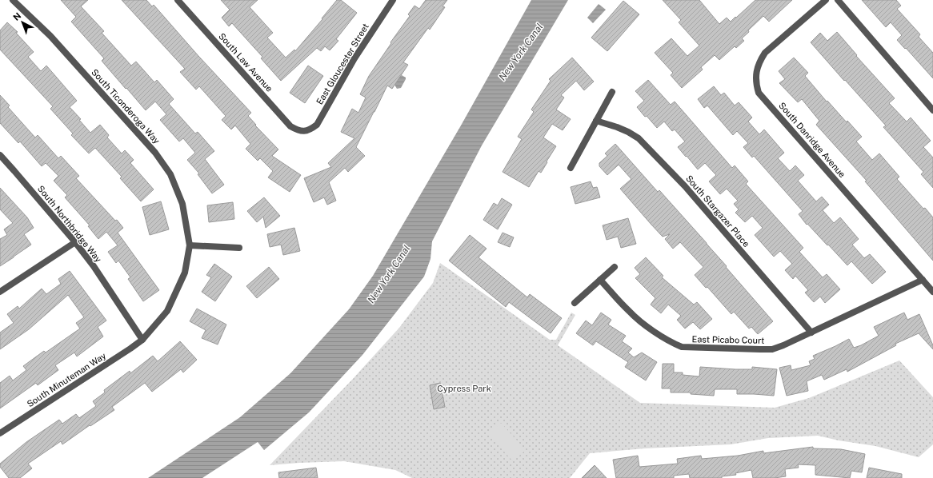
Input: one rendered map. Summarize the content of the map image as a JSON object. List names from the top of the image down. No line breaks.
{"streets":{"street":["South Law Avenue","East Gloucester Street","South Ticonderoga Way","South Danridge Avenue","South Stargazer Place","South Northbridge Way","East Picabo Court","South Minuteman Way"]},"crossings":[["South Law Avenue","East Gloucester Street"],["South Ticonderoga Way","South Northbridge Way"],["South Ticonderoga Way","South Minuteman Way"],["South Danridge Avenue","East Picabo Court"],["South Stargazer Place","East Picabo Court"],["South Northbridge Way","South Minuteman Way"]],"water":["New York Canal"],"parks":["Cypress Park"],"north":"top left"}
